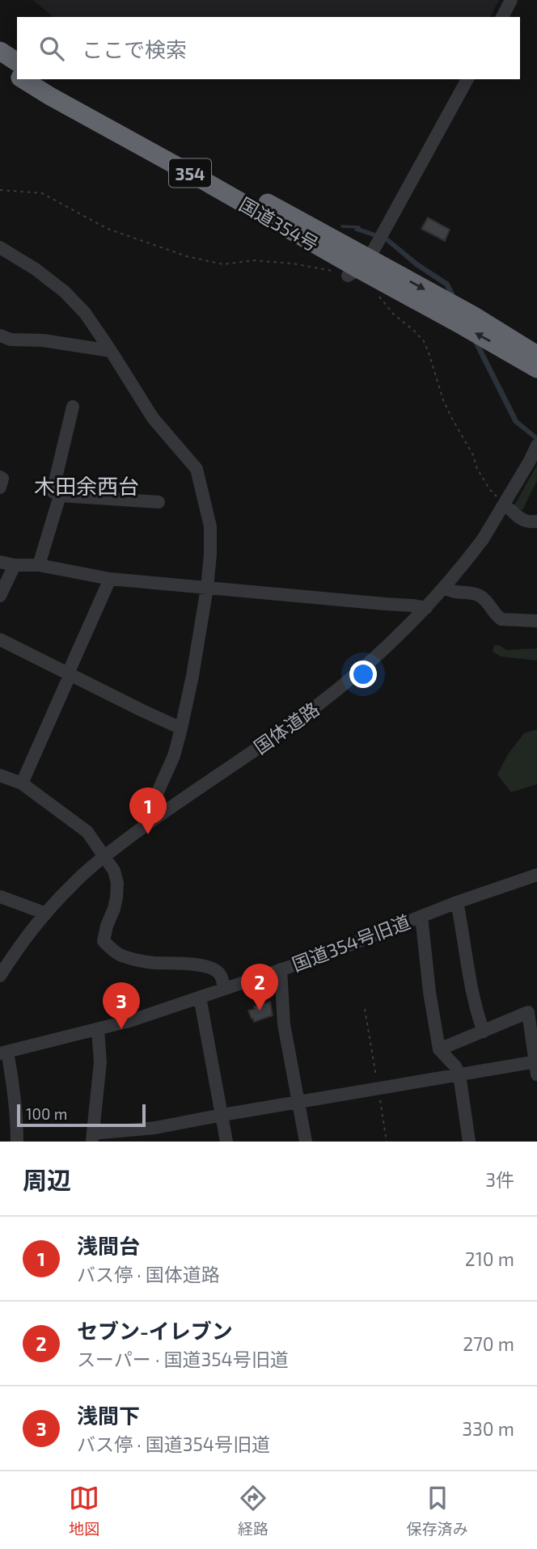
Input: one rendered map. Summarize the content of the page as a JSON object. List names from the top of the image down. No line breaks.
{"streets":{"highway":["354","国道354号"],"street":["国体道路","国道354号旧道"]},"districts":["木田余西台"],"scale_bar":"100 m","page":{"search":"ここで検索","pins":["1","2","3"],"scale":"100 m","heading":["周辺","3件"],"list":[{"mark":"1","name":"浅間台","note":"バス停 · 国体道路","value":"210 m"},{"mark":"2","name":"セブン-イレブン","note":"スーパー · 国道354号旧道","value":"270 m"},{"mark":"3","name":"浅間下","note":"バス停 · 国道354号旧道","value":"330 m"}],"nav":["地図","経路","保存済み"]}}
